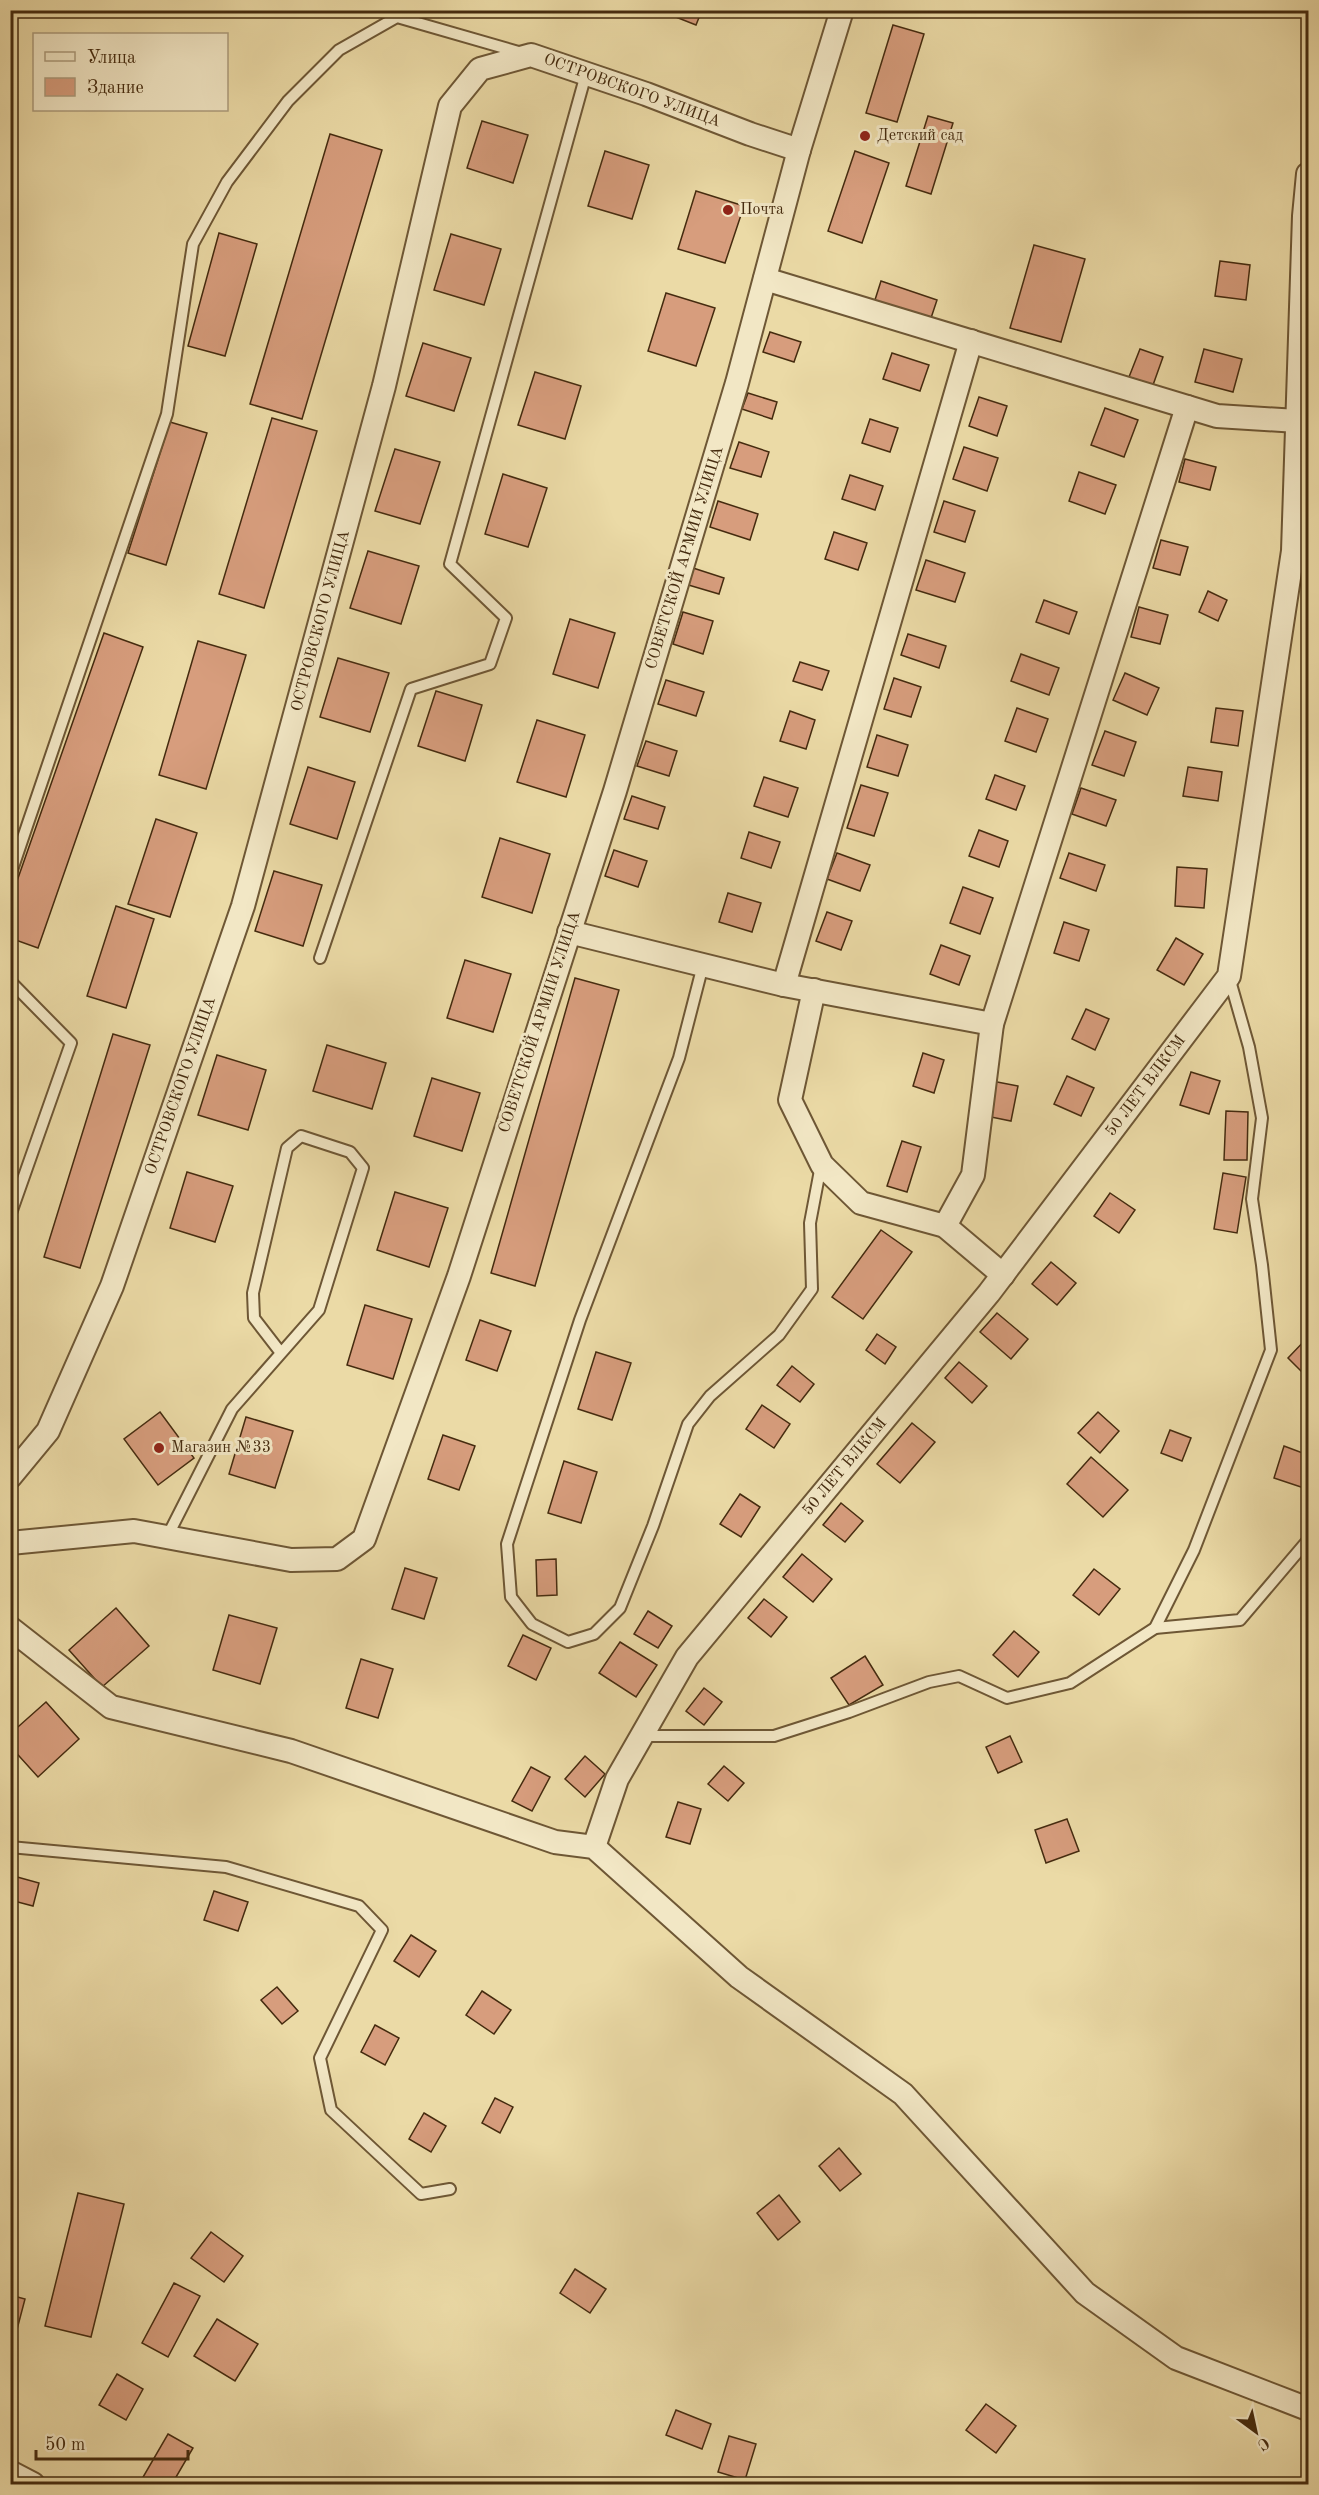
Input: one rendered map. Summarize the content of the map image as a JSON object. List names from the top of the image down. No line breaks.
{"streets":{"street":["ОСТРОВСКОГО УЛИЦА","СОВЕТСКОЙ АРМИИ УЛИЦА","50 ЛЕТ ВЛКСМ"]},"crossings":[["ОСТРОВСКОГО УЛИЦА","СОВЕТСКОЙ АРМИИ УЛИЦА"]],"places":["Детский сад","Почта","Магазин №33"],"legend":["Улица","Здание"],"scale_bar":"50 m","north":"bottom right"}
